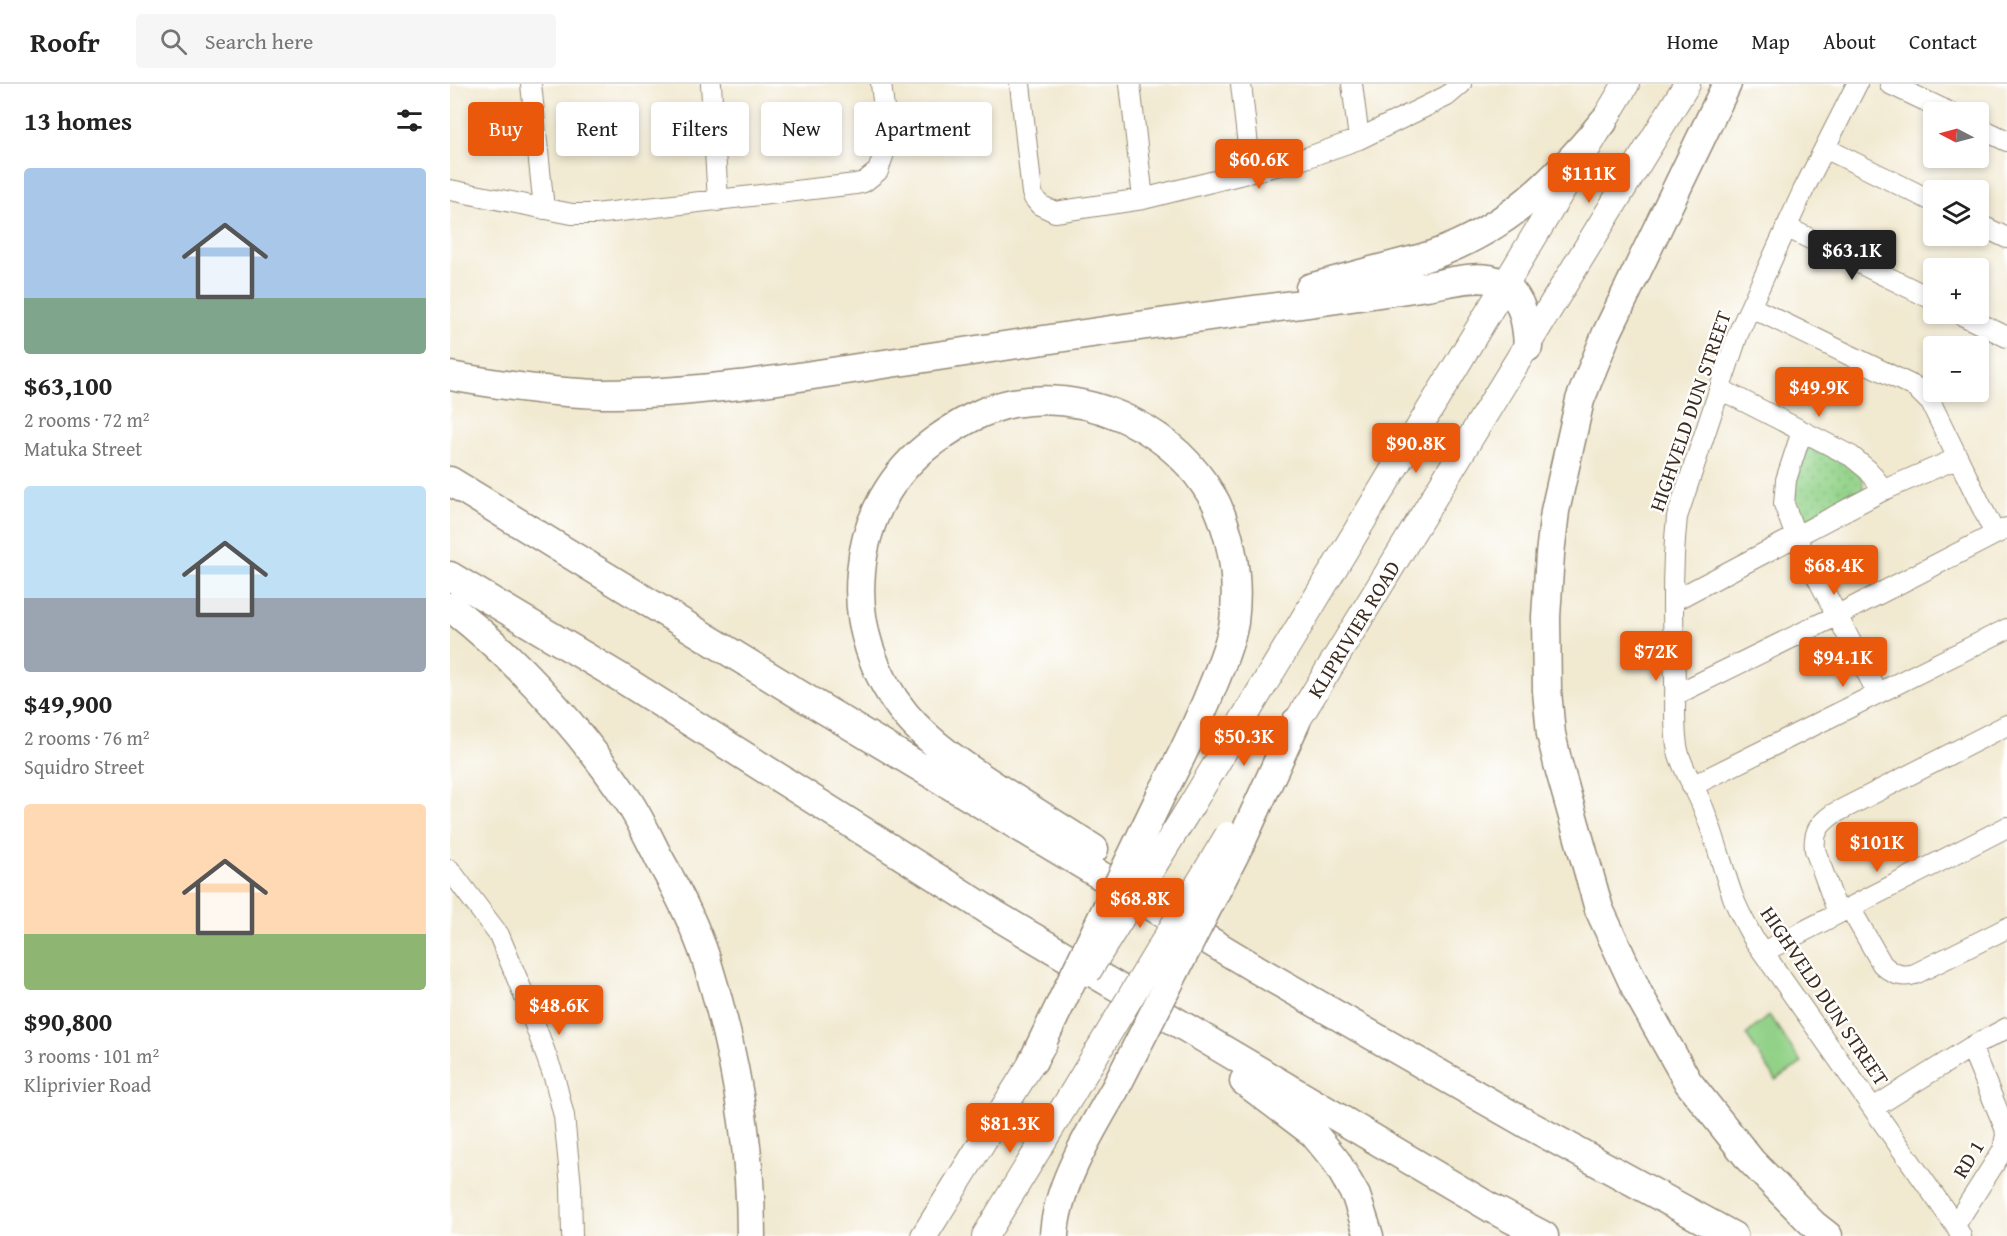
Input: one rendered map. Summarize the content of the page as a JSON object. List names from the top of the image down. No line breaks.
{"streets":{"main road":["KLIPRIVIER ROAD"],"street":["HIGHVELD DUN STREET","RD 1"]},"crossings":[["HIGHVELD DUN STREET","RD 1"]],"north":"left","page":{"header":"Roofr","search":"Search here","nav":["Home","Map","About","Contact"],"heading":"13 homes","map_buttons":["+","−"],"chip":["Buy","Rent","Filters","New","Apartment"],"price":["$60.6K","$111K","$63.1K","$49.9K","$90.8K","$68.4K","$72K","$94.1K","$50.3K","$101K","$68.8K","$48.6K","$81.3K"],"list":[{"name":"$63,100","note":"2 rooms · 72 m² · Matuka Street"},{"name":"$49,900","note":"2 rooms · 76 m² · Squidro Street"},{"name":"$90,800","note":"3 rooms · 101 m² · Kliprivier Road"}]}}
